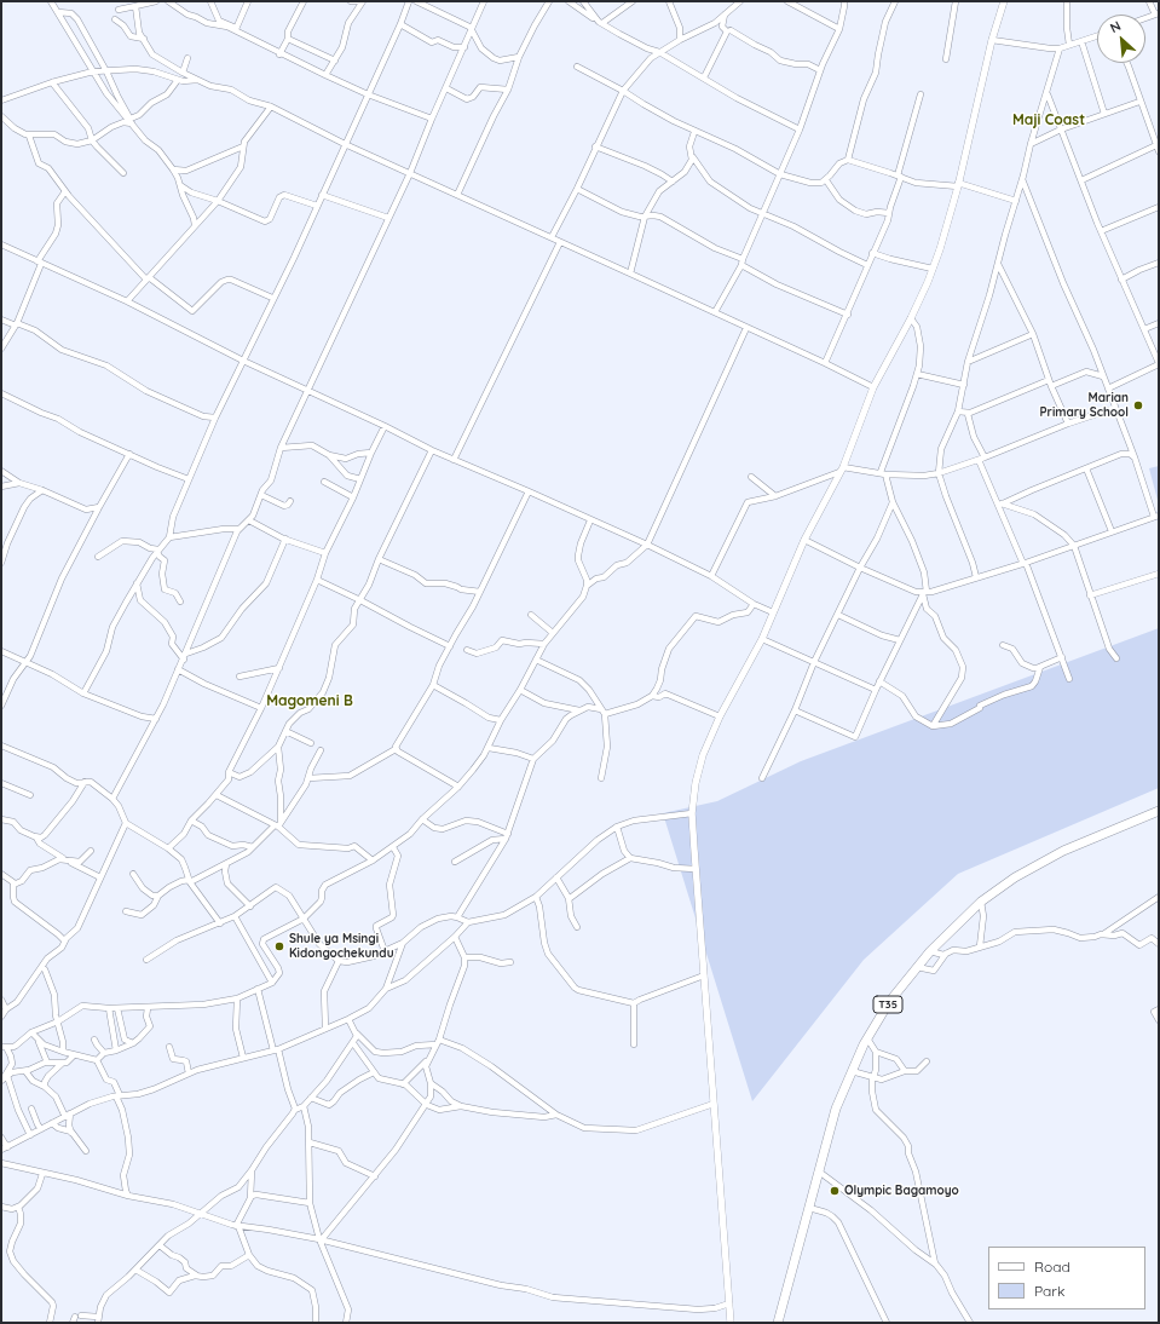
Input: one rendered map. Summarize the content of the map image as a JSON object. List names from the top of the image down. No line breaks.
{"streets":{"highway":["T35"]},"districts":["Maji Coast","Magomeni B"],"places":["Marian Primary School","Shule ya Msingi Kidongochekundu","Olympic Bagamoyo"],"legend":["Road","Park"],"north":"top left"}
